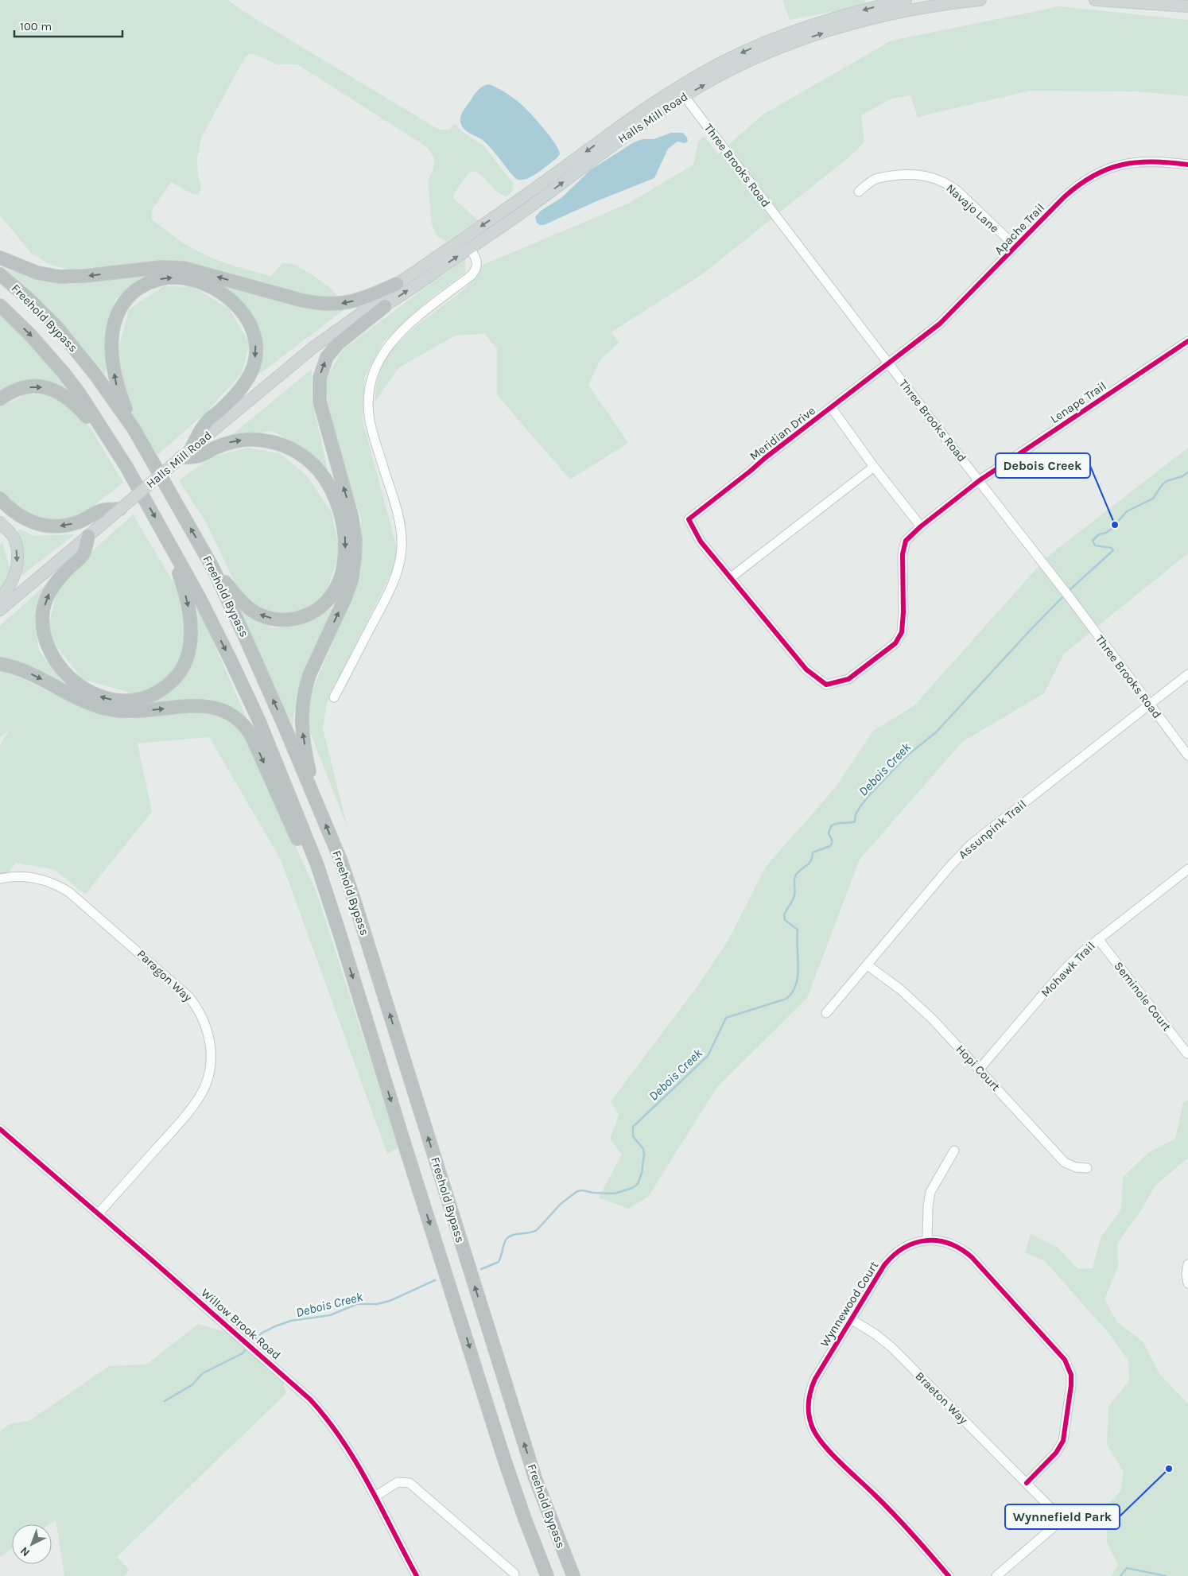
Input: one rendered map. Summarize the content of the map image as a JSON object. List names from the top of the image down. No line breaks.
{"streets":{"highway":["Freehold Bypass"],"main road":["Halls Mill Road"],"street":["Three Brooks Road","Navajo Lane","Apache Trail","Lenape Trail","Meridian Drive","Assunpink Trail","Mohawk Trail","Paragon Way","Seminole Court","Hopi Court","Wynnewood Court","Willow Brook Road","Braeton Way"]},"crossings":[["Halls Mill Road","Three Brooks Road"],["Three Brooks Road","Apache Trail"],["Three Brooks Road","Lenape Trail"],["Three Brooks Road","Meridian Drive"],["Three Brooks Road","Assunpink Trail"],["Navajo Lane","Apache Trail"],["Apache Trail","Meridian Drive"],["Lenape Trail","Meridian Drive"],["Assunpink Trail","Hopi Court"],["Mohawk Trail","Seminole Court"],["Mohawk Trail","Hopi Court"],["Paragon Way","Willow Brook Road"],["Wynnewood Court","Braeton Way"]],"water":["Debois Creek"],"places":["Debois Creek","Wynnefield Park"],"scale_bar":"100 m","north":"bottom left"}
